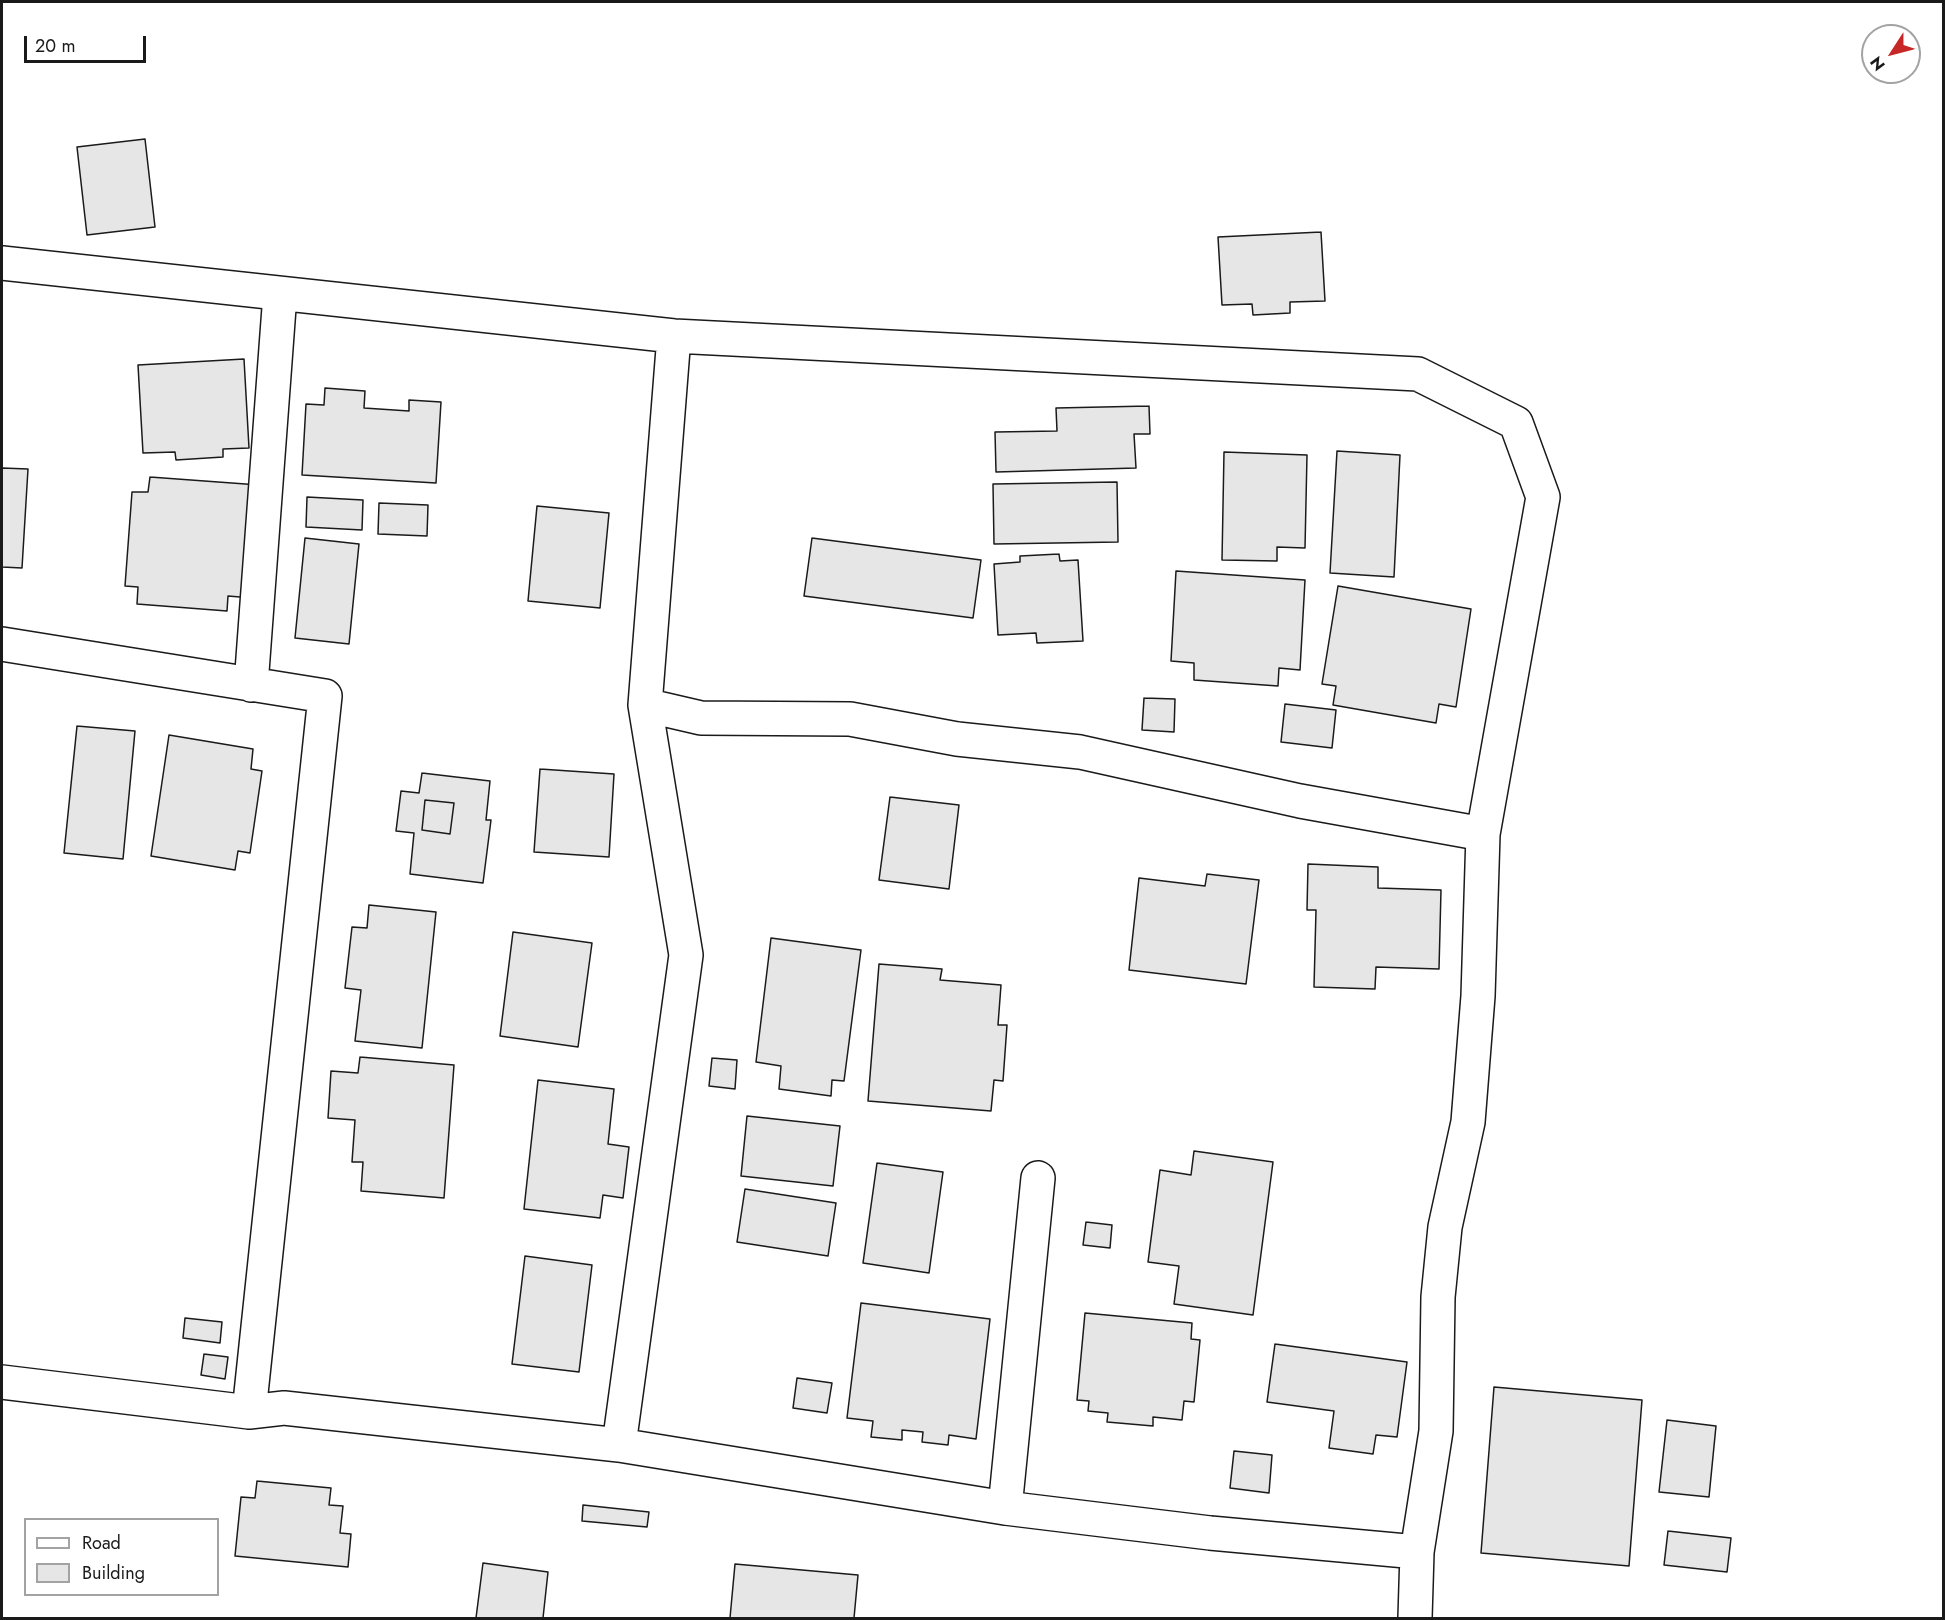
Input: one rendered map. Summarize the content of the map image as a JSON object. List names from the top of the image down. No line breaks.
{"legend":["Road","Building"],"scale_bar":"20 m","north":"bottom left"}
